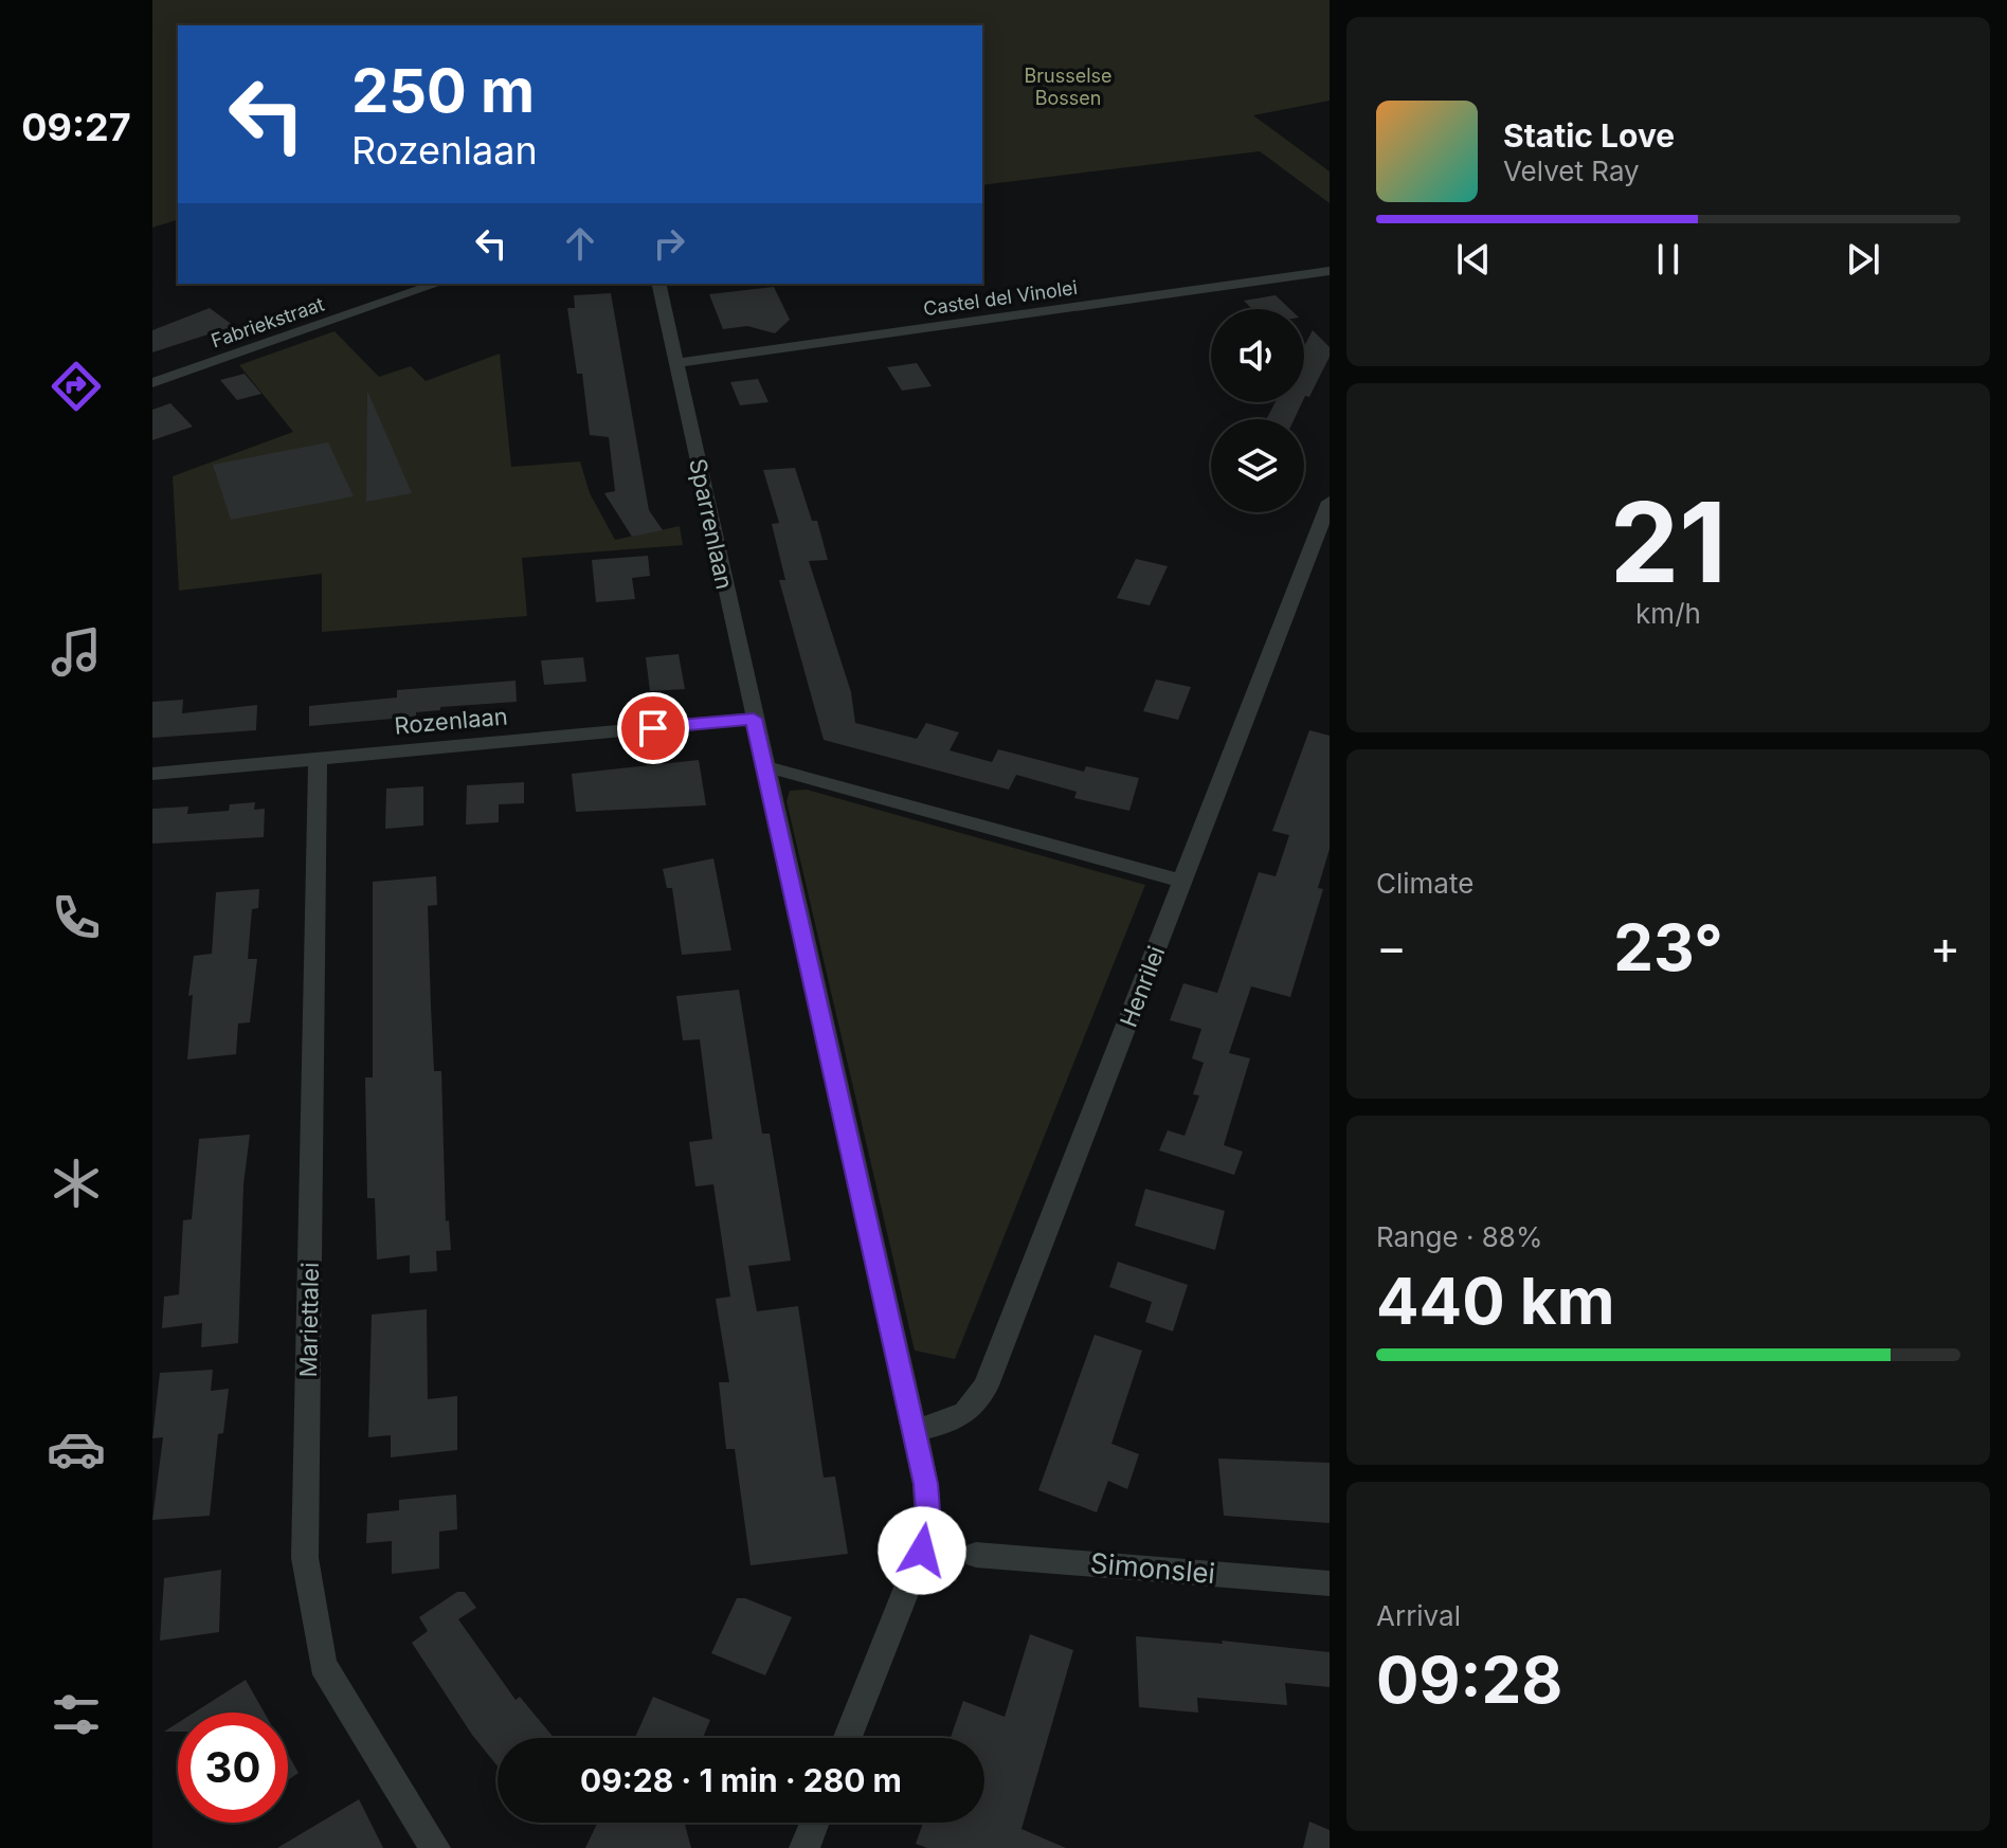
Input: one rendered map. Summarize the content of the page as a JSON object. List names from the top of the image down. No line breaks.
{"streets":{"street":["Castel del Vinolei","Fabriekstraat","Sparrenlaan","Rozenlaan","Henrilei","Mariettalei","Simonslei"]},"crossings":[["Castel del Vinolei","Sparrenlaan"],["Sparrenlaan","Rozenlaan"],["Sparrenlaan","Henrilei"],["Rozenlaan","Mariettalei"]],"parks":["Brusselse Bossen"],"page":{"tabs":"09:27","turn":["250 m","Rozenlaan"],"song":["Static Love","Velvet Ray"],"tile":[["21","km/h"],"Climate",["Range · 88%","440 km"],["Arrival","09:28"]],"heat":["−","23°","+"],"limit":"30","trip":"09:28 · 1 min · 280 m"}}
